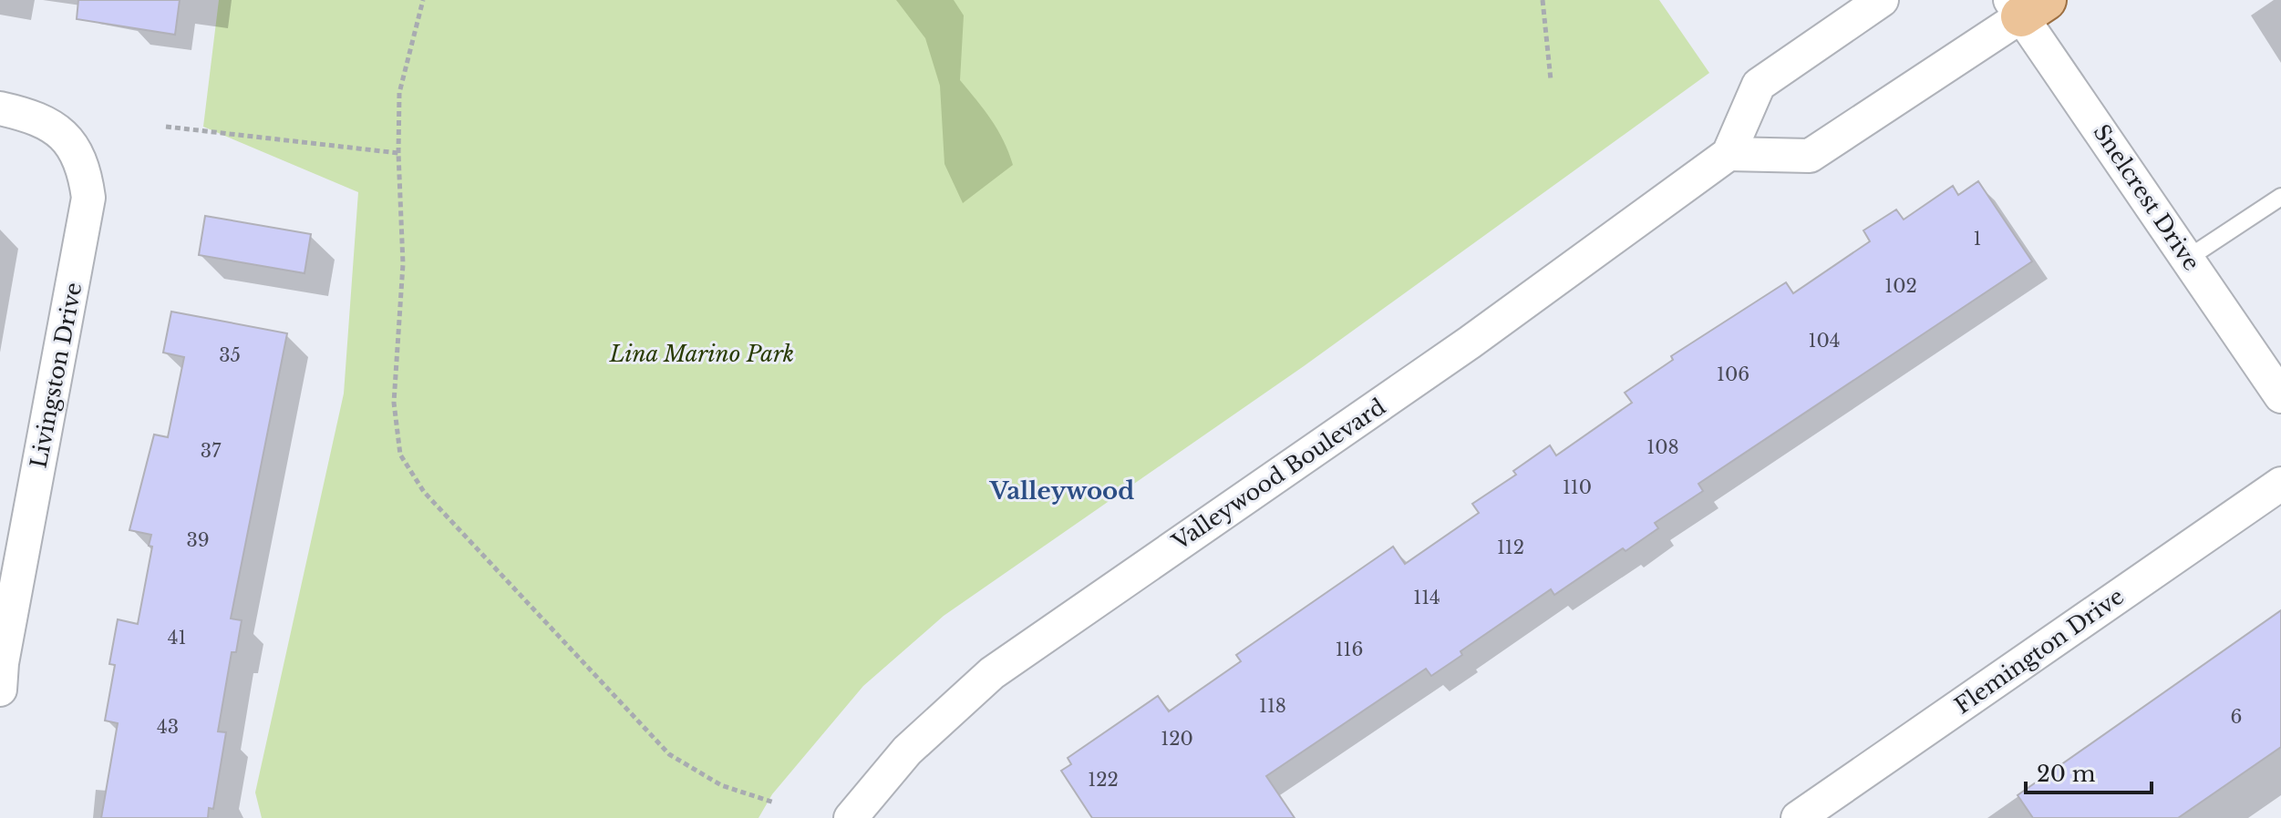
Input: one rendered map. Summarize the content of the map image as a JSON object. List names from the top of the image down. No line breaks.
{"streets":{"street":["Snelcrest Drive","Livingston Drive","Valleywood Boulevard","Flemington Drive"]},"districts":["Valleywood"],"parks":["Lina Marino Park"],"house_numbers":["1","102","104","35","106","108","37","110","39","112","114","41","116","118","6","43","120","122"],"scale_bar":"20 m"}
